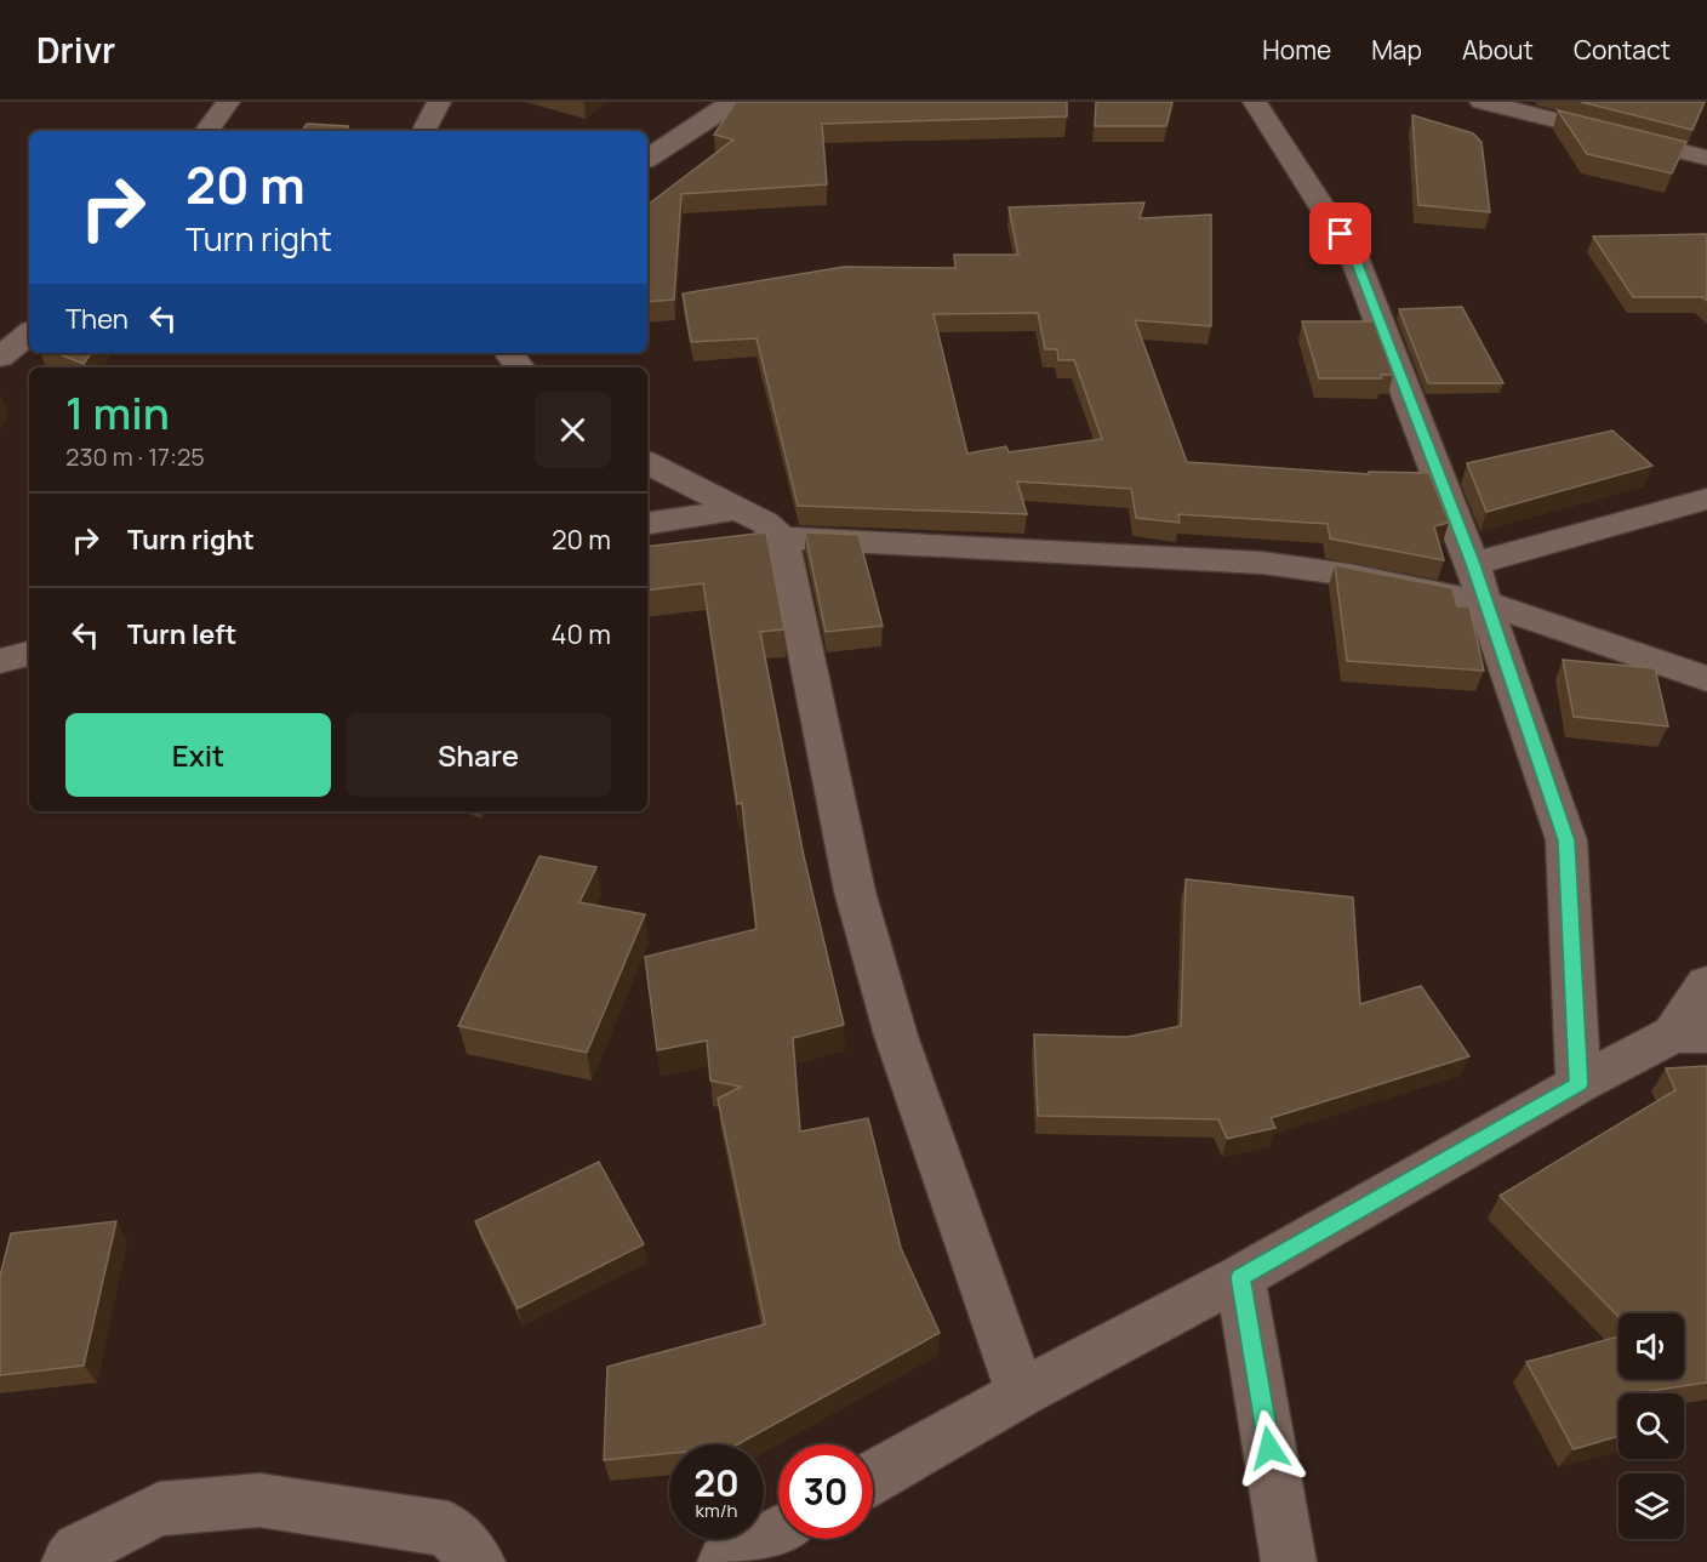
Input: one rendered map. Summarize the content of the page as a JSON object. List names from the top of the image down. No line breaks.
{"page":{"header":"Drivr","nav":["Home","Map","About","Contact"],"turn":["20 m","Turn right"],"then":"Then","heading":["1 min","230 m · 17:25"],"list":[{"name":"Turn right","value":"20 m"},{"name":"Turn left","value":"40 m"}],"buttons":["Exit","Share"],"speed":"20 km/h","limit":"30"}}
